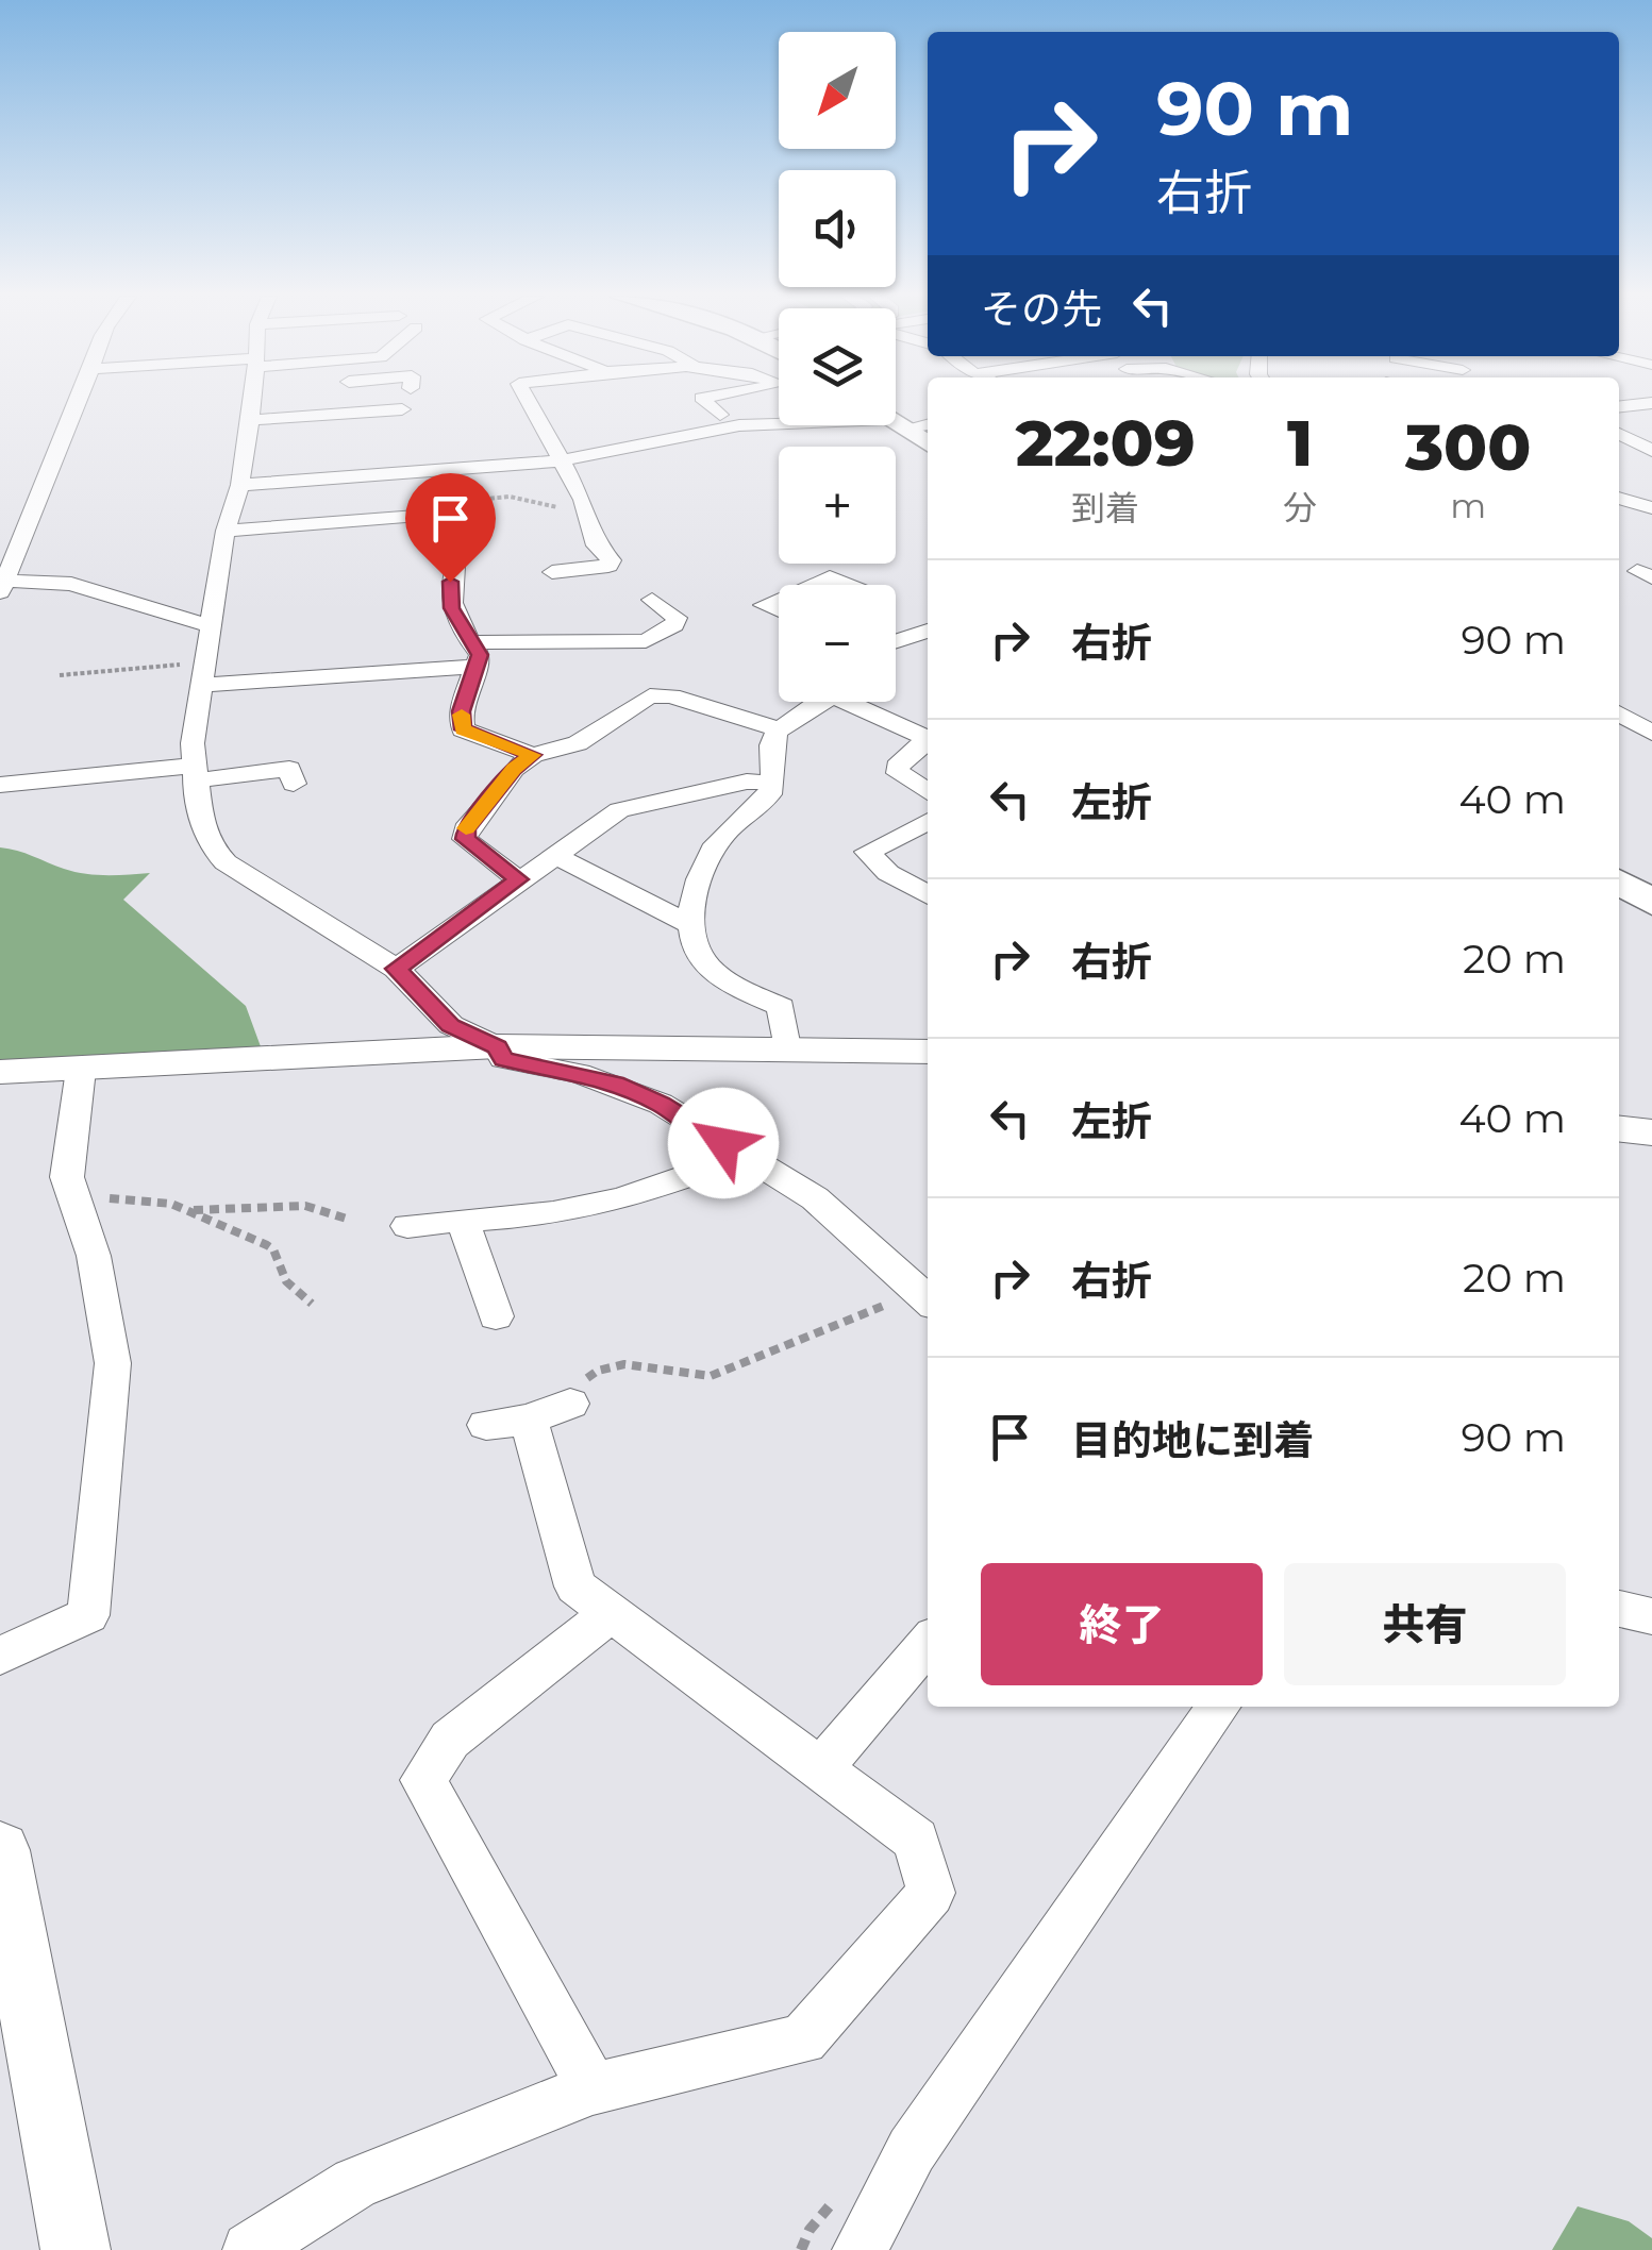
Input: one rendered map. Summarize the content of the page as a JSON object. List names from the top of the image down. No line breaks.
{"north":"bottom left","page":{"map_buttons":["+","−"],"turn":["90 m","右折"],"then":"その先","eta":["22:09","到着","1","分","300","m"],"list":[{"name":"右折","value":"90 m"},{"name":"左折","value":"40 m"},{"name":"右折","value":"20 m"},{"name":"左折","value":"40 m"},{"name":"右折","value":"20 m"},{"name":"目的地に到着","value":"90 m"}],"buttons":["終了","共有"]}}
